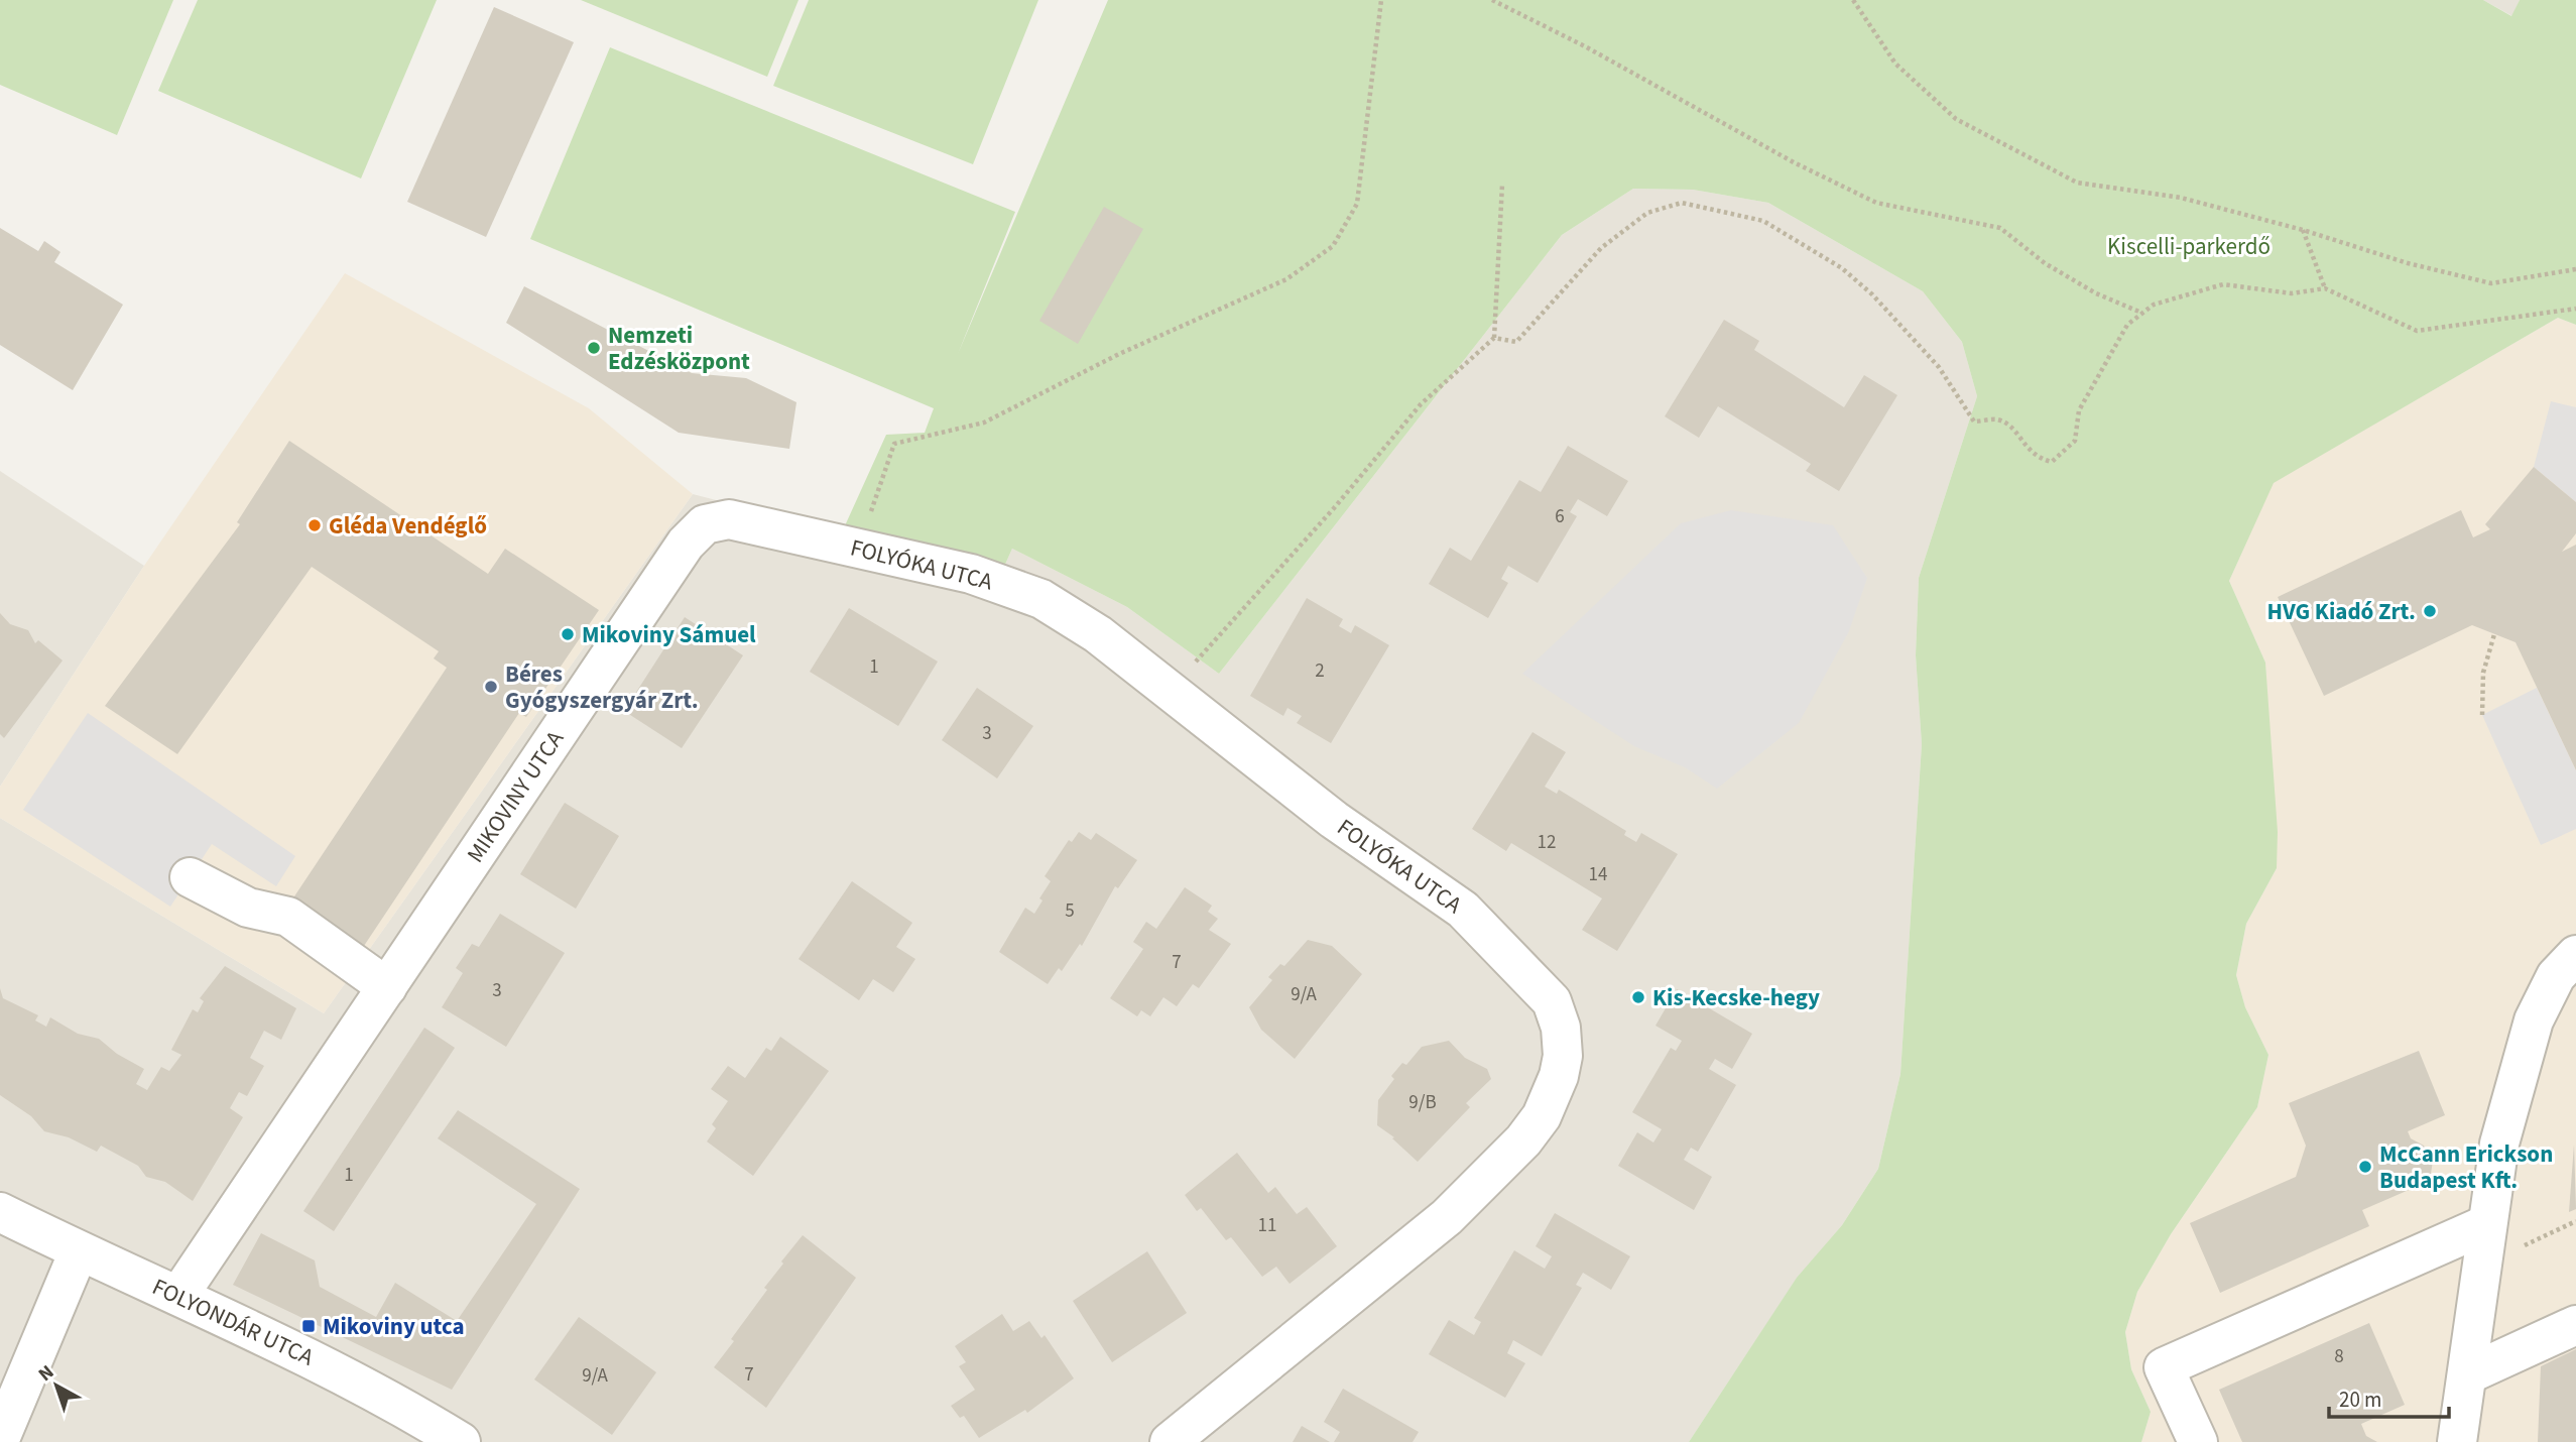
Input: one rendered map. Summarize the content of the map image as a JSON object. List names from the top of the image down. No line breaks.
{"streets":{"street":["FOLYÓKA UTCA","MIKOVINY UTCA","FOLYONDÁR UTCA"]},"crossings":[["FOLYÓKA UTCA","MIKOVINY UTCA"],["MIKOVINY UTCA","FOLYONDÁR UTCA"]],"parks":["Kiscelli-parkerdő"],"places":{"other":["Nemzeti Edzésközpont","Gléda Vendéglő","HVG Kiadó Zrt.","Mikoviny Sámuel","Béres Gyógyszergyár Zrt.","Kis-Kecske-hegy","McCann Erickson Budapest Kft."],"transit":["Mikoviny utca"]},"house_numbers":["6","1","2","3","12","14","5","7","3","9/A","9/B","1","11","8","7","9/A"],"scale_bar":"20 m","north":"top left"}
